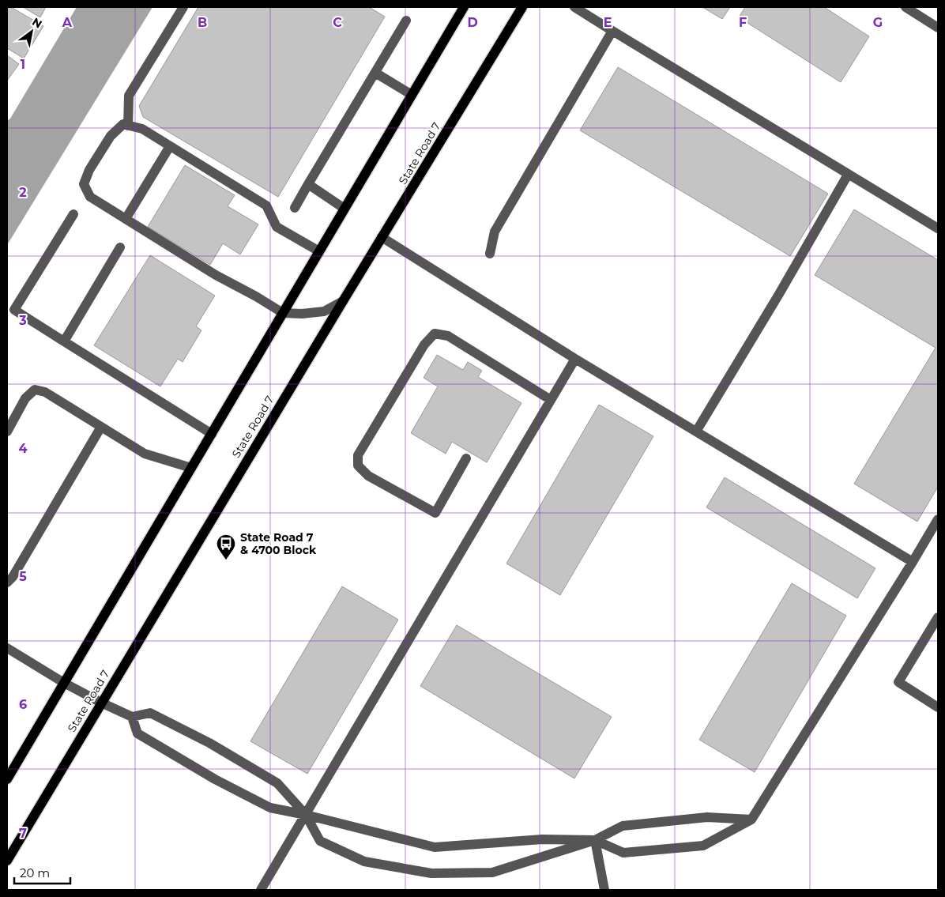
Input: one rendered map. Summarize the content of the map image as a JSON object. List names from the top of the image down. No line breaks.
{"streets":{"main road":["State Road 7"]},"places":{"bus stop":["State Road 7 & 4700 Block"]},"scale_bar":"20 m","north":"top right","grid":{"columns":["A","B","C","D","E","F","G"],"rows":["1","2","3","4","5","6","7"]}}
